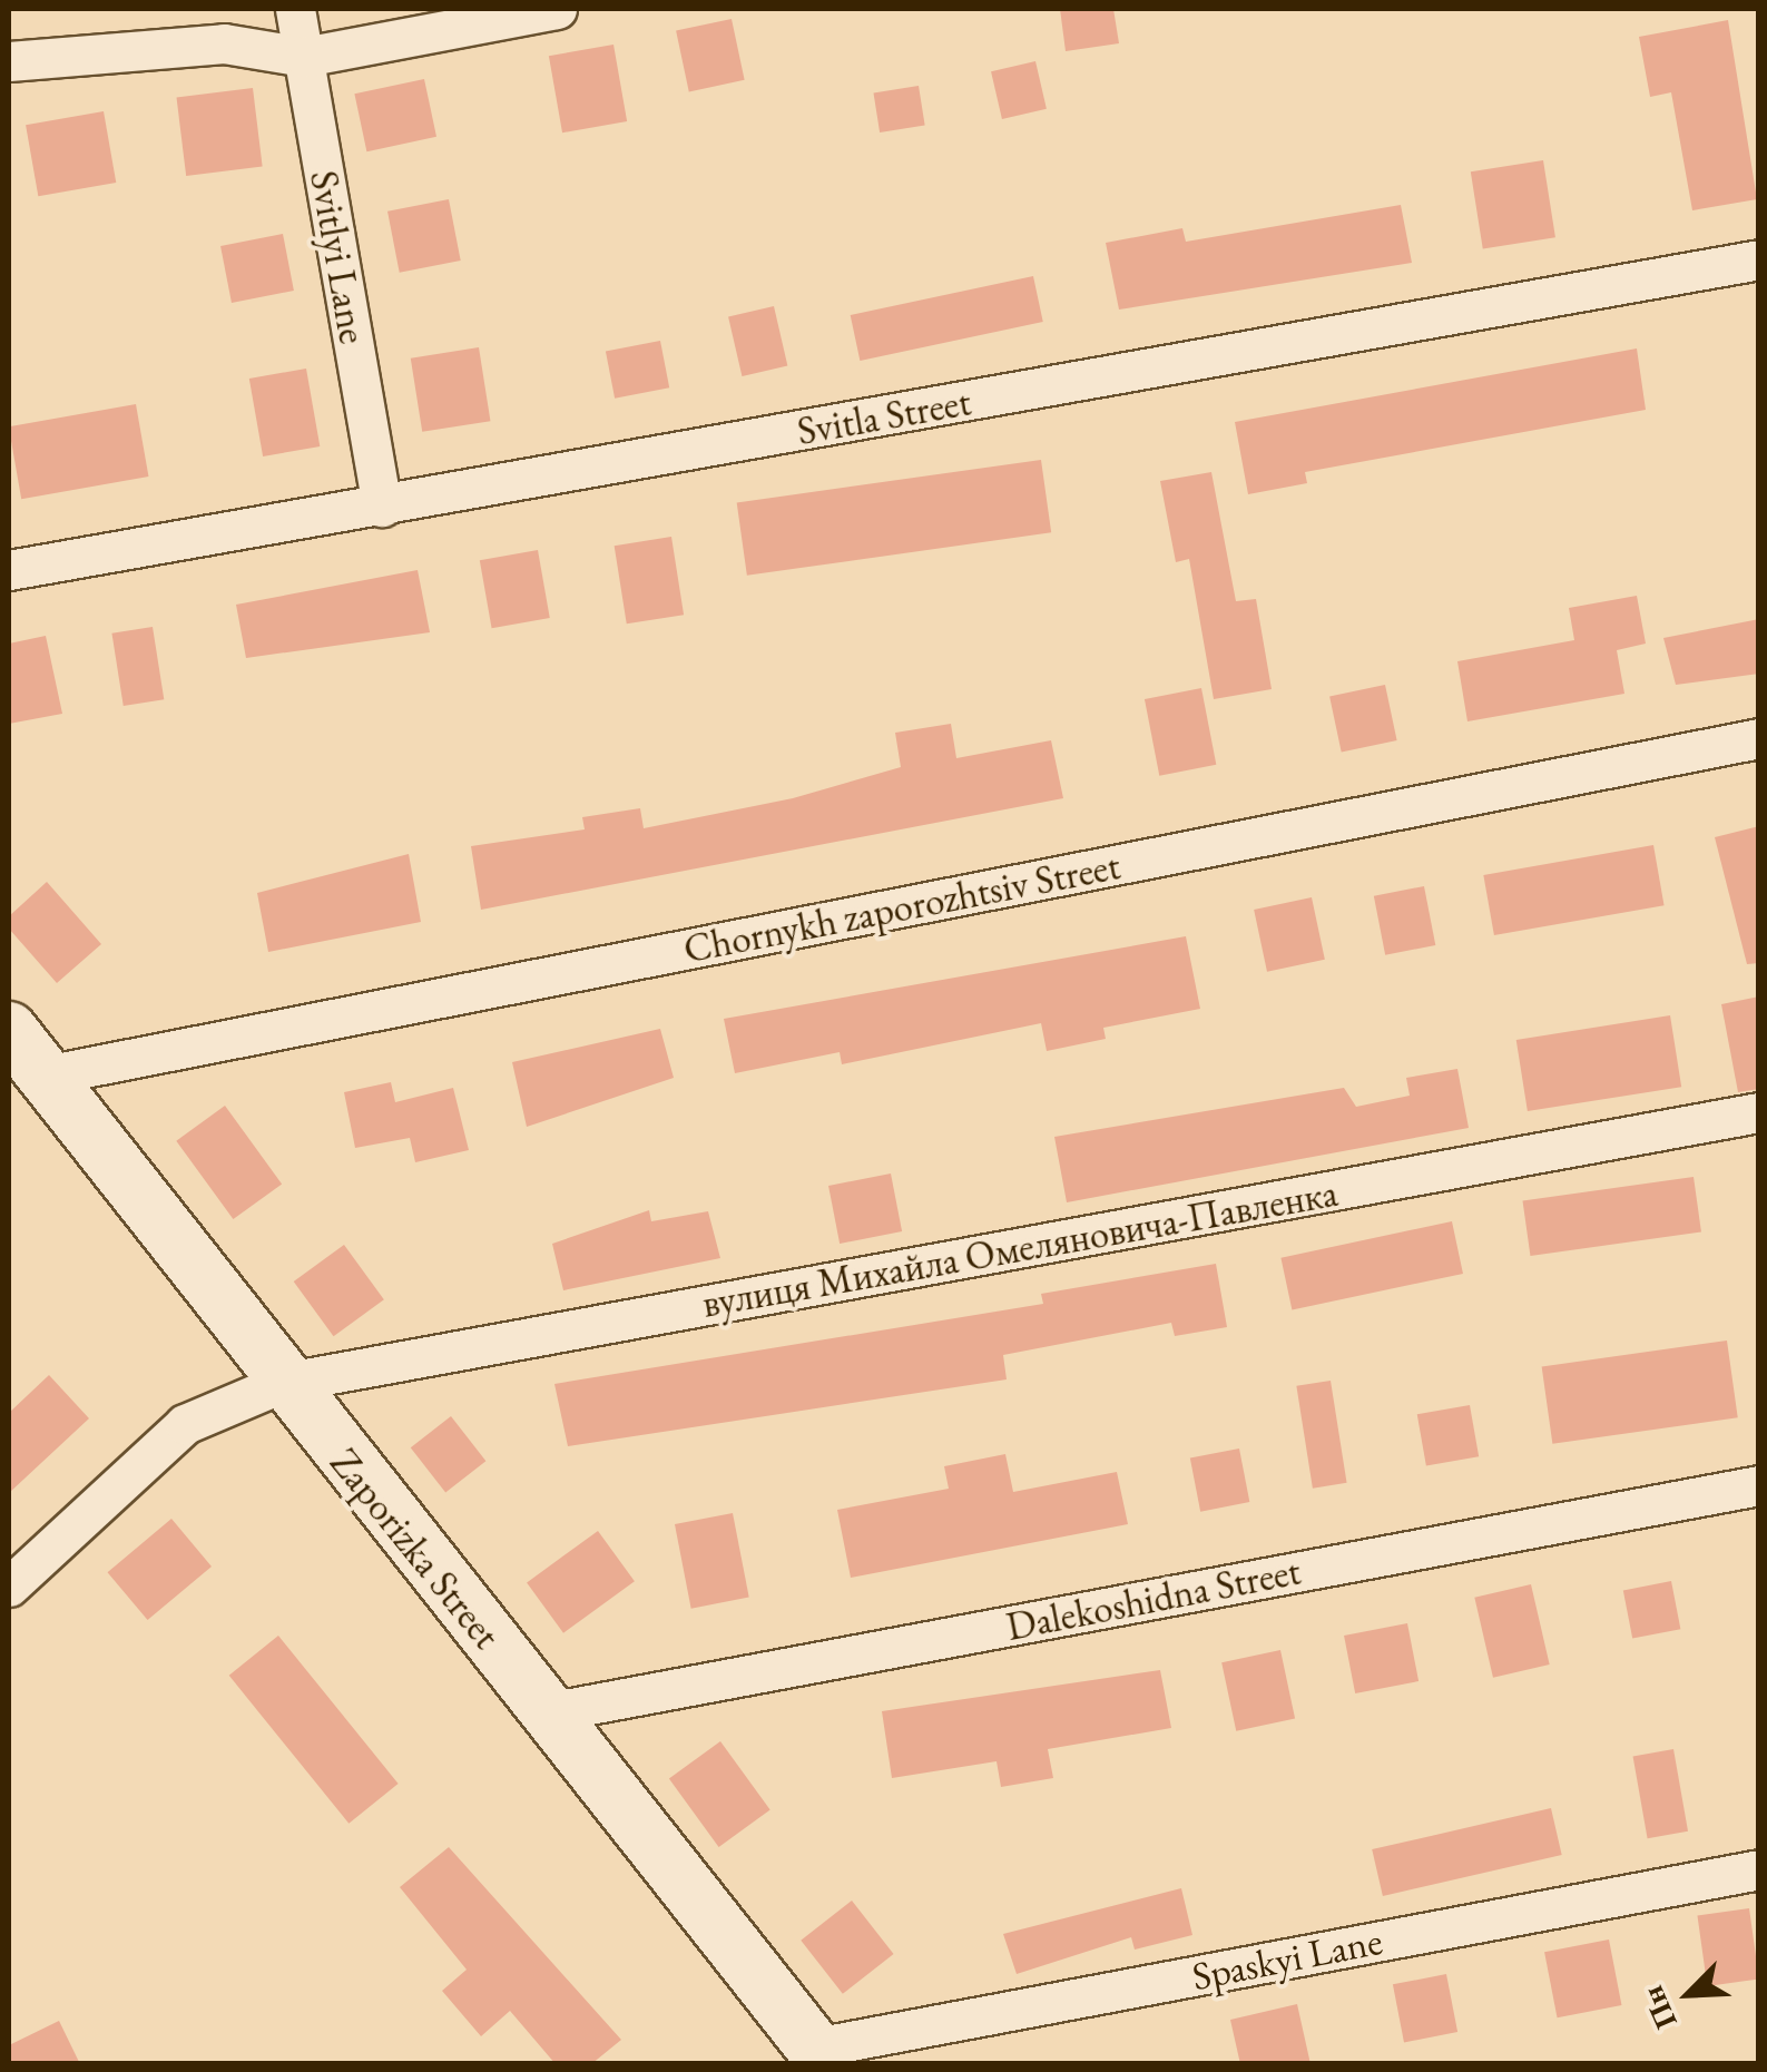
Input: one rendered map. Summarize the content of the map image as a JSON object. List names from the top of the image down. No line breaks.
{"streets":{"street":["Svitlyi Lane","Svitla Street","Chornykh zaporozhtsiv Street","вулиця Михайла Омеляновича-Павленка","Zaporizka Street","Dalekoshidna Street","Spaskyi Lane"]},"crossings":[["Svitlyi Lane","Svitla Street"],["Chornykh zaporozhtsiv Street","Zaporizka Street"],["вулиця Михайла Омеляновича-Павленка","Zaporizka Street"],["Zaporizka Street","Dalekoshidna Street"],["Zaporizka Street","Spaskyi Lane"]],"north":"bottom left"}
